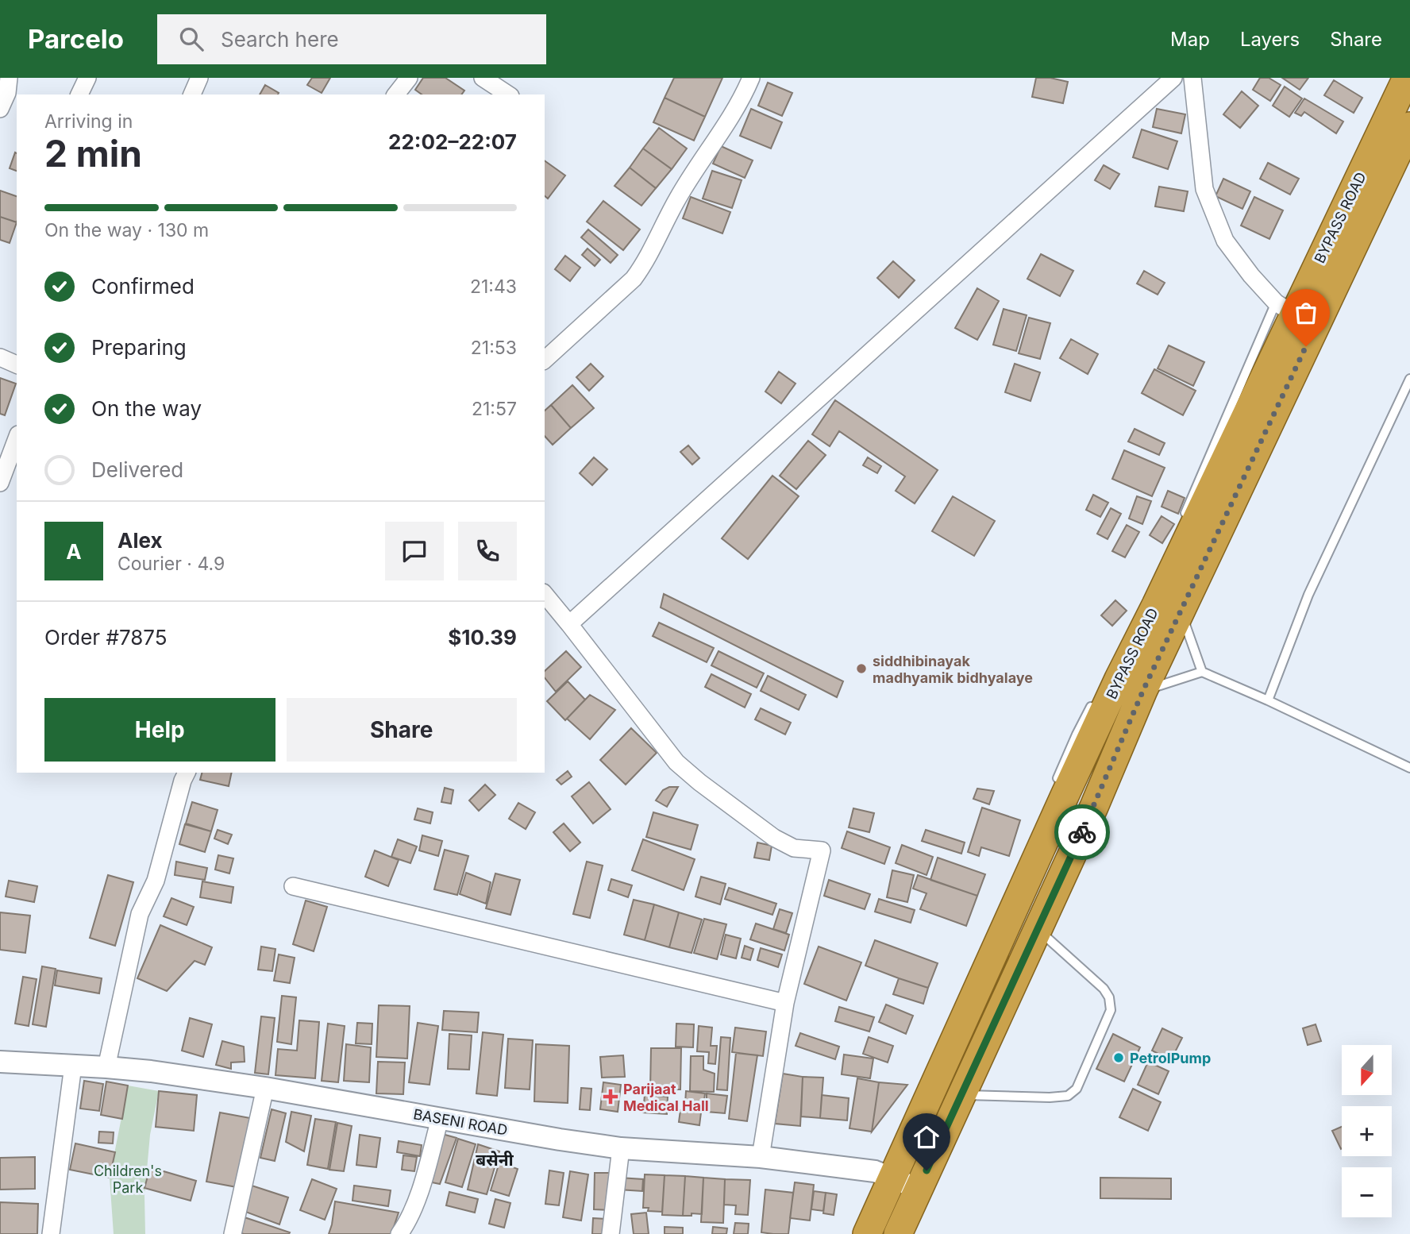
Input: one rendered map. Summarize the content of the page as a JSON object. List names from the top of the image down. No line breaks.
{"streets":{"highway":["BYPASS ROAD"],"street":["BASENI ROAD"]},"crossings":[["BYPASS ROAD","BASENI ROAD"]],"districts":["बसेनी"],"parks":["Children's Park"],"places":{"other":["siddhibinayak madhyamik bidhyalaye","PetrolPump"],"health":["Parijaat Medical Hall"]},"north":"bottom","page":{"header":"Parcelo","search":"Search here","nav":["Map","Layers","Share"],"heading":["2 min","Arriving in","22:02–22:07"],"panel":["Alex","Courier · 4.9","Order #7875","$10.39"],"bar":"On the way · 130 m","list":[["Confirmed","21:43"],["Preparing","21:53"],["On the way","21:57"],"Delivered"],"round":"A","buttons":["Help","Share"],"map_buttons":["+","−"]}}
